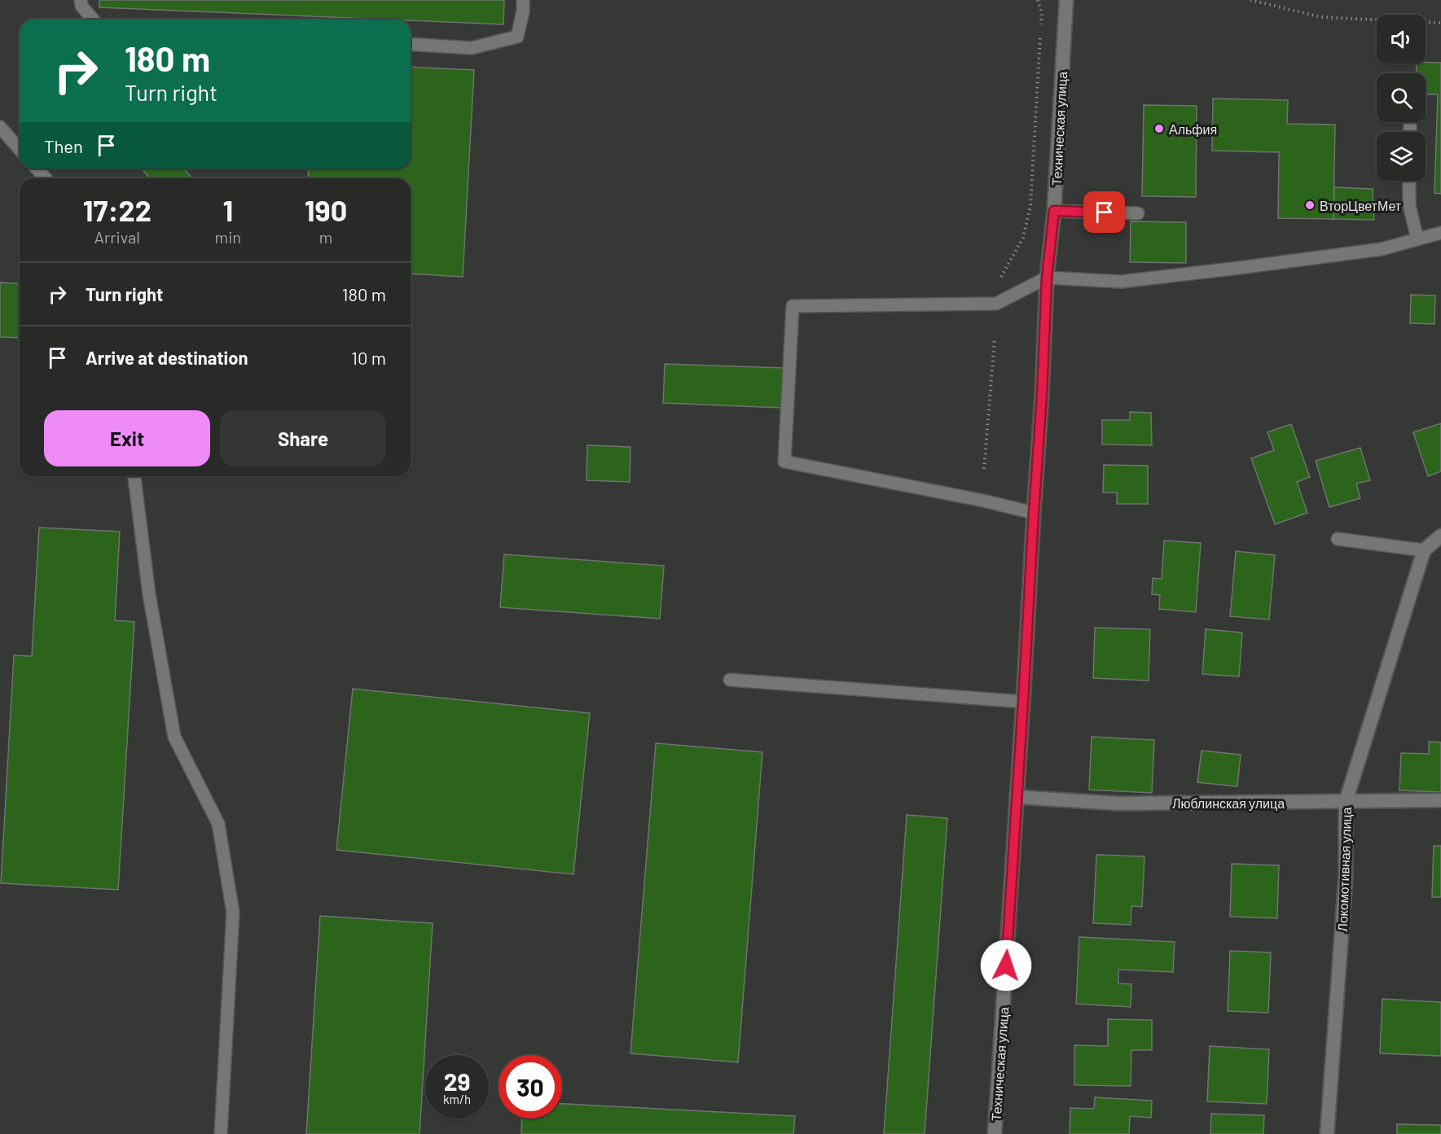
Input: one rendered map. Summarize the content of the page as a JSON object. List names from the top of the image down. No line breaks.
{"streets":{"street":["Техническая улица","Люблинская улица","Локомотивная улица"]},"crossings":[["Техническая улица","Люблинская улица"],["Люблинская улица","Локомотивная улица"]],"places":["Альфия","ВторЦветМет"],"page":{"turn":["180 m","Turn right"],"then":"Then","eta":["17:22","Arrival","1","min","190","m"],"list":[{"name":"Turn right","value":"180 m"},{"name":"Arrive at destination","value":"10 m"}],"buttons":["Exit","Share"],"speed":"29 km/h","limit":"30"}}
